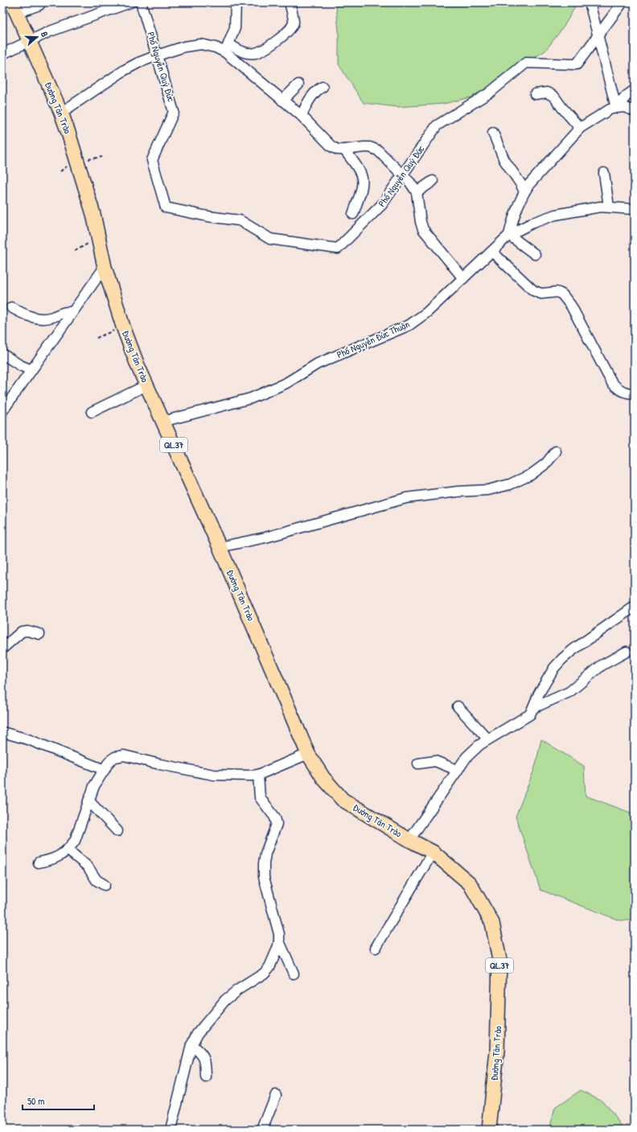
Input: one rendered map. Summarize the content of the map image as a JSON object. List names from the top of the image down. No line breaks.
{"streets":{"highway":["Đường Tân Trào","QL.37"],"street":["Phố Nguyễn Quý Đức","Phố Nguyễn Đức Thuận"]},"crossings":[["Đường Tân Trào","Phố Nguyễn Đức Thuận"]],"scale_bar":"50 m","north":"right"}
